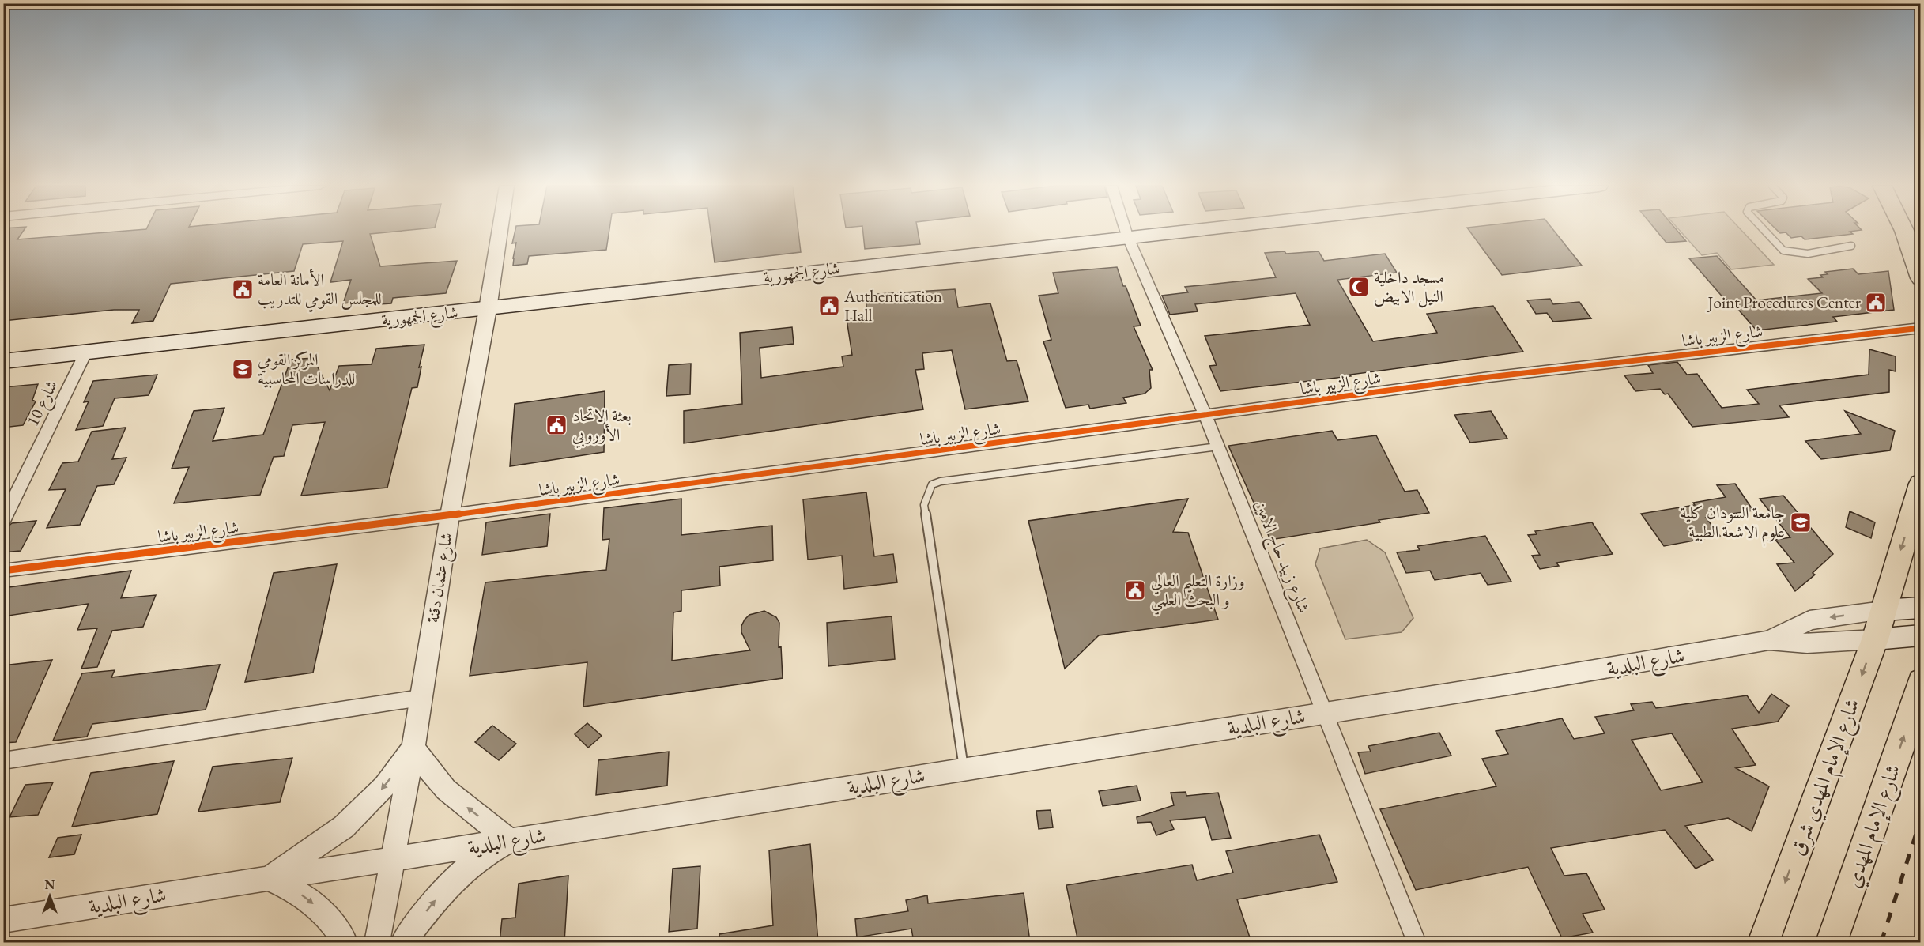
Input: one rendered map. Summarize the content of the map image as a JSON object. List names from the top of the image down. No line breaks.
{"streets":{"main road":["شارع الجمهورية","شارع الإمام المهدي شرق","شارع الإمام المهدي"],"street":["شارع الزبير باشا","شارع 10","شارع زبيد حاج الامين","شارع عثمان دقنة","شارع البلدية"]},"crossings":[["شارع الجمهورية","شارع 10"],["شارع الجمهورية","شارع زبيد حاج الامين"],["شارع الجمهورية","شارع عثمان دقنة"],["شارع الزبير باشا","شارع زبيد حاج الامين"],["شارع الزبير باشا","شارع عثمان دقنة"],["شارع زبيد حاج الامين","شارع البلدية"],["شارع عثمان دقنة","شارع البلدية"]],"one_way":["شارع الإمام المهدي شرق","شارع الإمام المهدي"],"places":{"mosque":["مسجد داخلية النيل الابيض"],"public building":["الأمانة العامة للمجلس القومي للتدريب","Joint Procedures Center","Authentication Hall","بعثة الاتحاد الأوروبي","وزارة التعليم العالي و البحث العلمي"],"school or university":["المركز القومي للدراسات المحاسبية","جامعة السودان كلية علوم الاشعة الطبية"]},"north":"top"}
